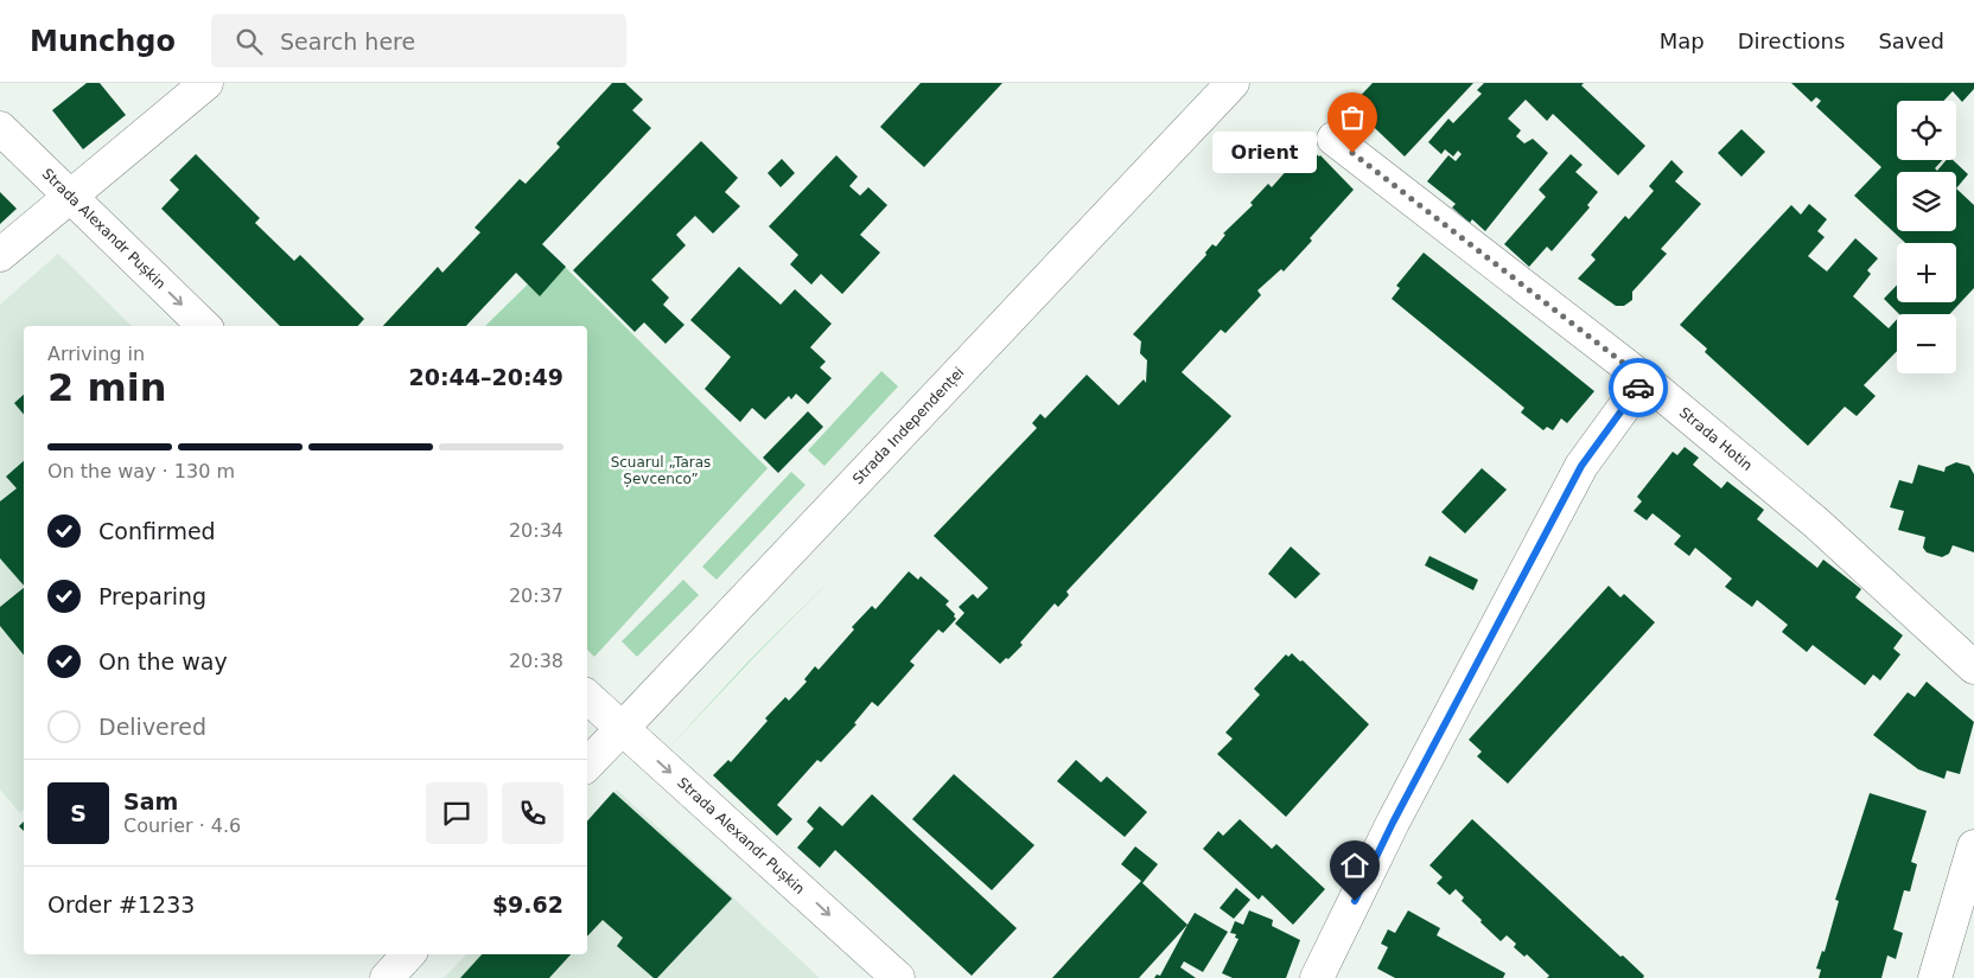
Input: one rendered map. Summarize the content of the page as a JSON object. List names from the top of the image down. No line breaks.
{"streets":{"street":["Strada Alexandr Pușkin","Strada Independenței","Strada Hotin"]},"crossings":[["Strada Alexandr Pușkin","Strada Independenței"]],"one_way":["Strada Alexandr Pușkin"],"parks":["Scuarul „Taras Șevcenco”"],"places":["Orient"],"page":{"header":"Munchgo","search":"Search here","nav":["Map","Directions","Saved"],"map_buttons":["+","−"],"bubble":"Orient","heading":["2 min","Arriving in","20:44–20:49"],"panel":["Sam","Courier · 4.6","Order #1233","$9.62"],"bar":"On the way · 130 m","list":[["Confirmed","20:34"],["Preparing","20:37"],["On the way","20:38"],"Delivered"],"round":"S"}}
